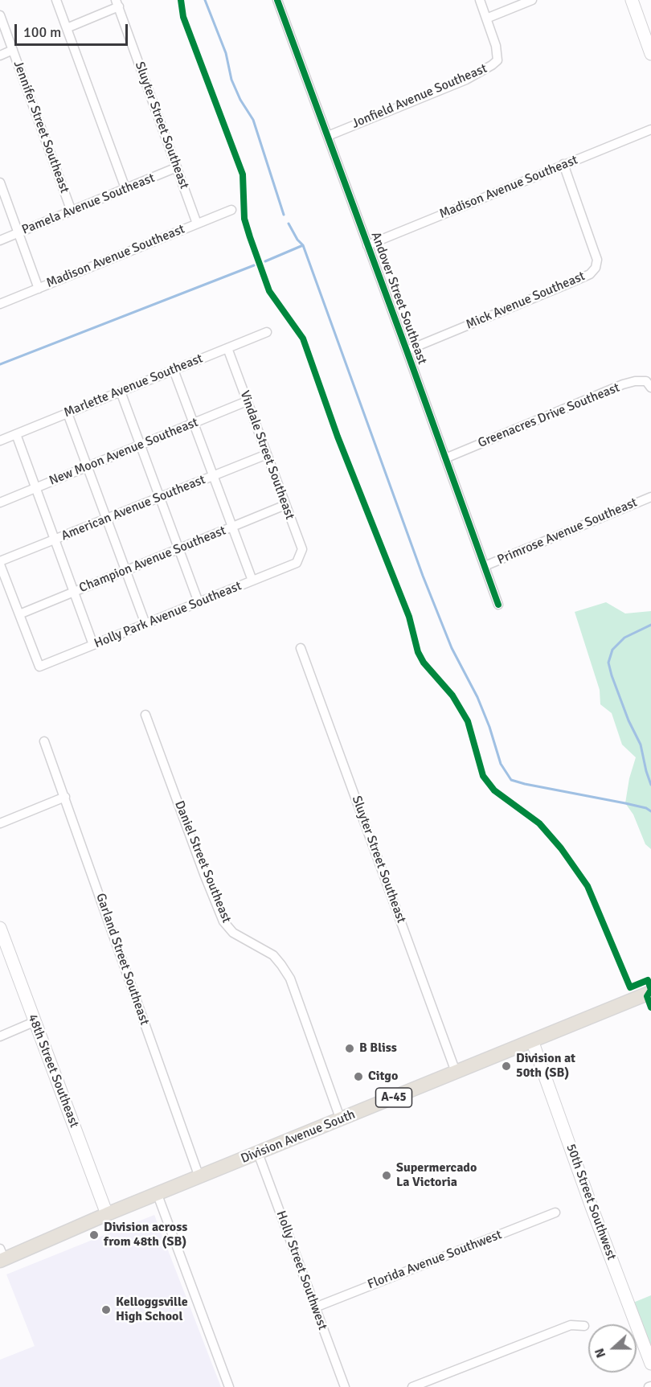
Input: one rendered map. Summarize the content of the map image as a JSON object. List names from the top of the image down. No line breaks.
{"streets":{"main road":["A-45","Division Avenue South"],"street":["Jonfield Avenue Southeast","Sluyter Street Southeast","Jennifer Street Southeast","Madison Avenue Southeast","Pamela Avenue Southeast","Andover Street Southeast","Mick Avenue Southeast","Marlette Avenue Southeast","Greenacres Drive Southeast","New Moon Avenue Southeast","Vindale Street Southeast","American Avenue Southeast","Primrose Avenue Southeast","Champion Avenue Southeast","Holly Park Avenue Southeast","Daniel Street Southeast","Garland Street Southeast","48th Street Southeast","50th Street Southwest","Florida Avenue Southwest","Holly Street Southwest"]},"crossings":[["Jonfield Avenue Southeast","Andover Street Southeast"],["Sluyter Street Southeast","Madison Avenue Southeast"],["Sluyter Street Southeast","Pamela Avenue Southeast"],["Sluyter Street Southeast","Division Avenue South"],["Jennifer Street Southeast","Pamela Avenue Southeast"],["Madison Avenue Southeast","Andover Street Southeast"],["Madison Avenue Southeast","Mick Avenue Southeast"],["Andover Street Southeast","Mick Avenue Southeast"],["Andover Street Southeast","Greenacres Drive Southeast"],["Andover Street Southeast","Primrose Avenue Southeast"],["Marlette Avenue Southeast","Vindale Street Southeast"],["New Moon Avenue Southeast","Vindale Street Southeast"],["Vindale Street Southeast","American Avenue Southeast"],["Vindale Street Southeast","Champion Avenue Southeast"],["Vindale Street Southeast","Holly Park Avenue Southeast"],["Champion Avenue Southeast","Holly Park Avenue Southeast"],["Daniel Street Southeast","Division Avenue South"],["Garland Street Southeast","Division Avenue South"],["48th Street Southeast","Division Avenue South"],["Division Avenue South","50th Street Southwest"],["Division Avenue South","Holly Street Southwest"],["Florida Avenue Southwest","Holly Street Southwest"]],"places":["B Bliss","Division at 50th (SB)","Citgo","Supermercado La Victoria","Division across from 48th (SB)","Kelloggsville High School"],"scale_bar":"100 m","north":"left"}
